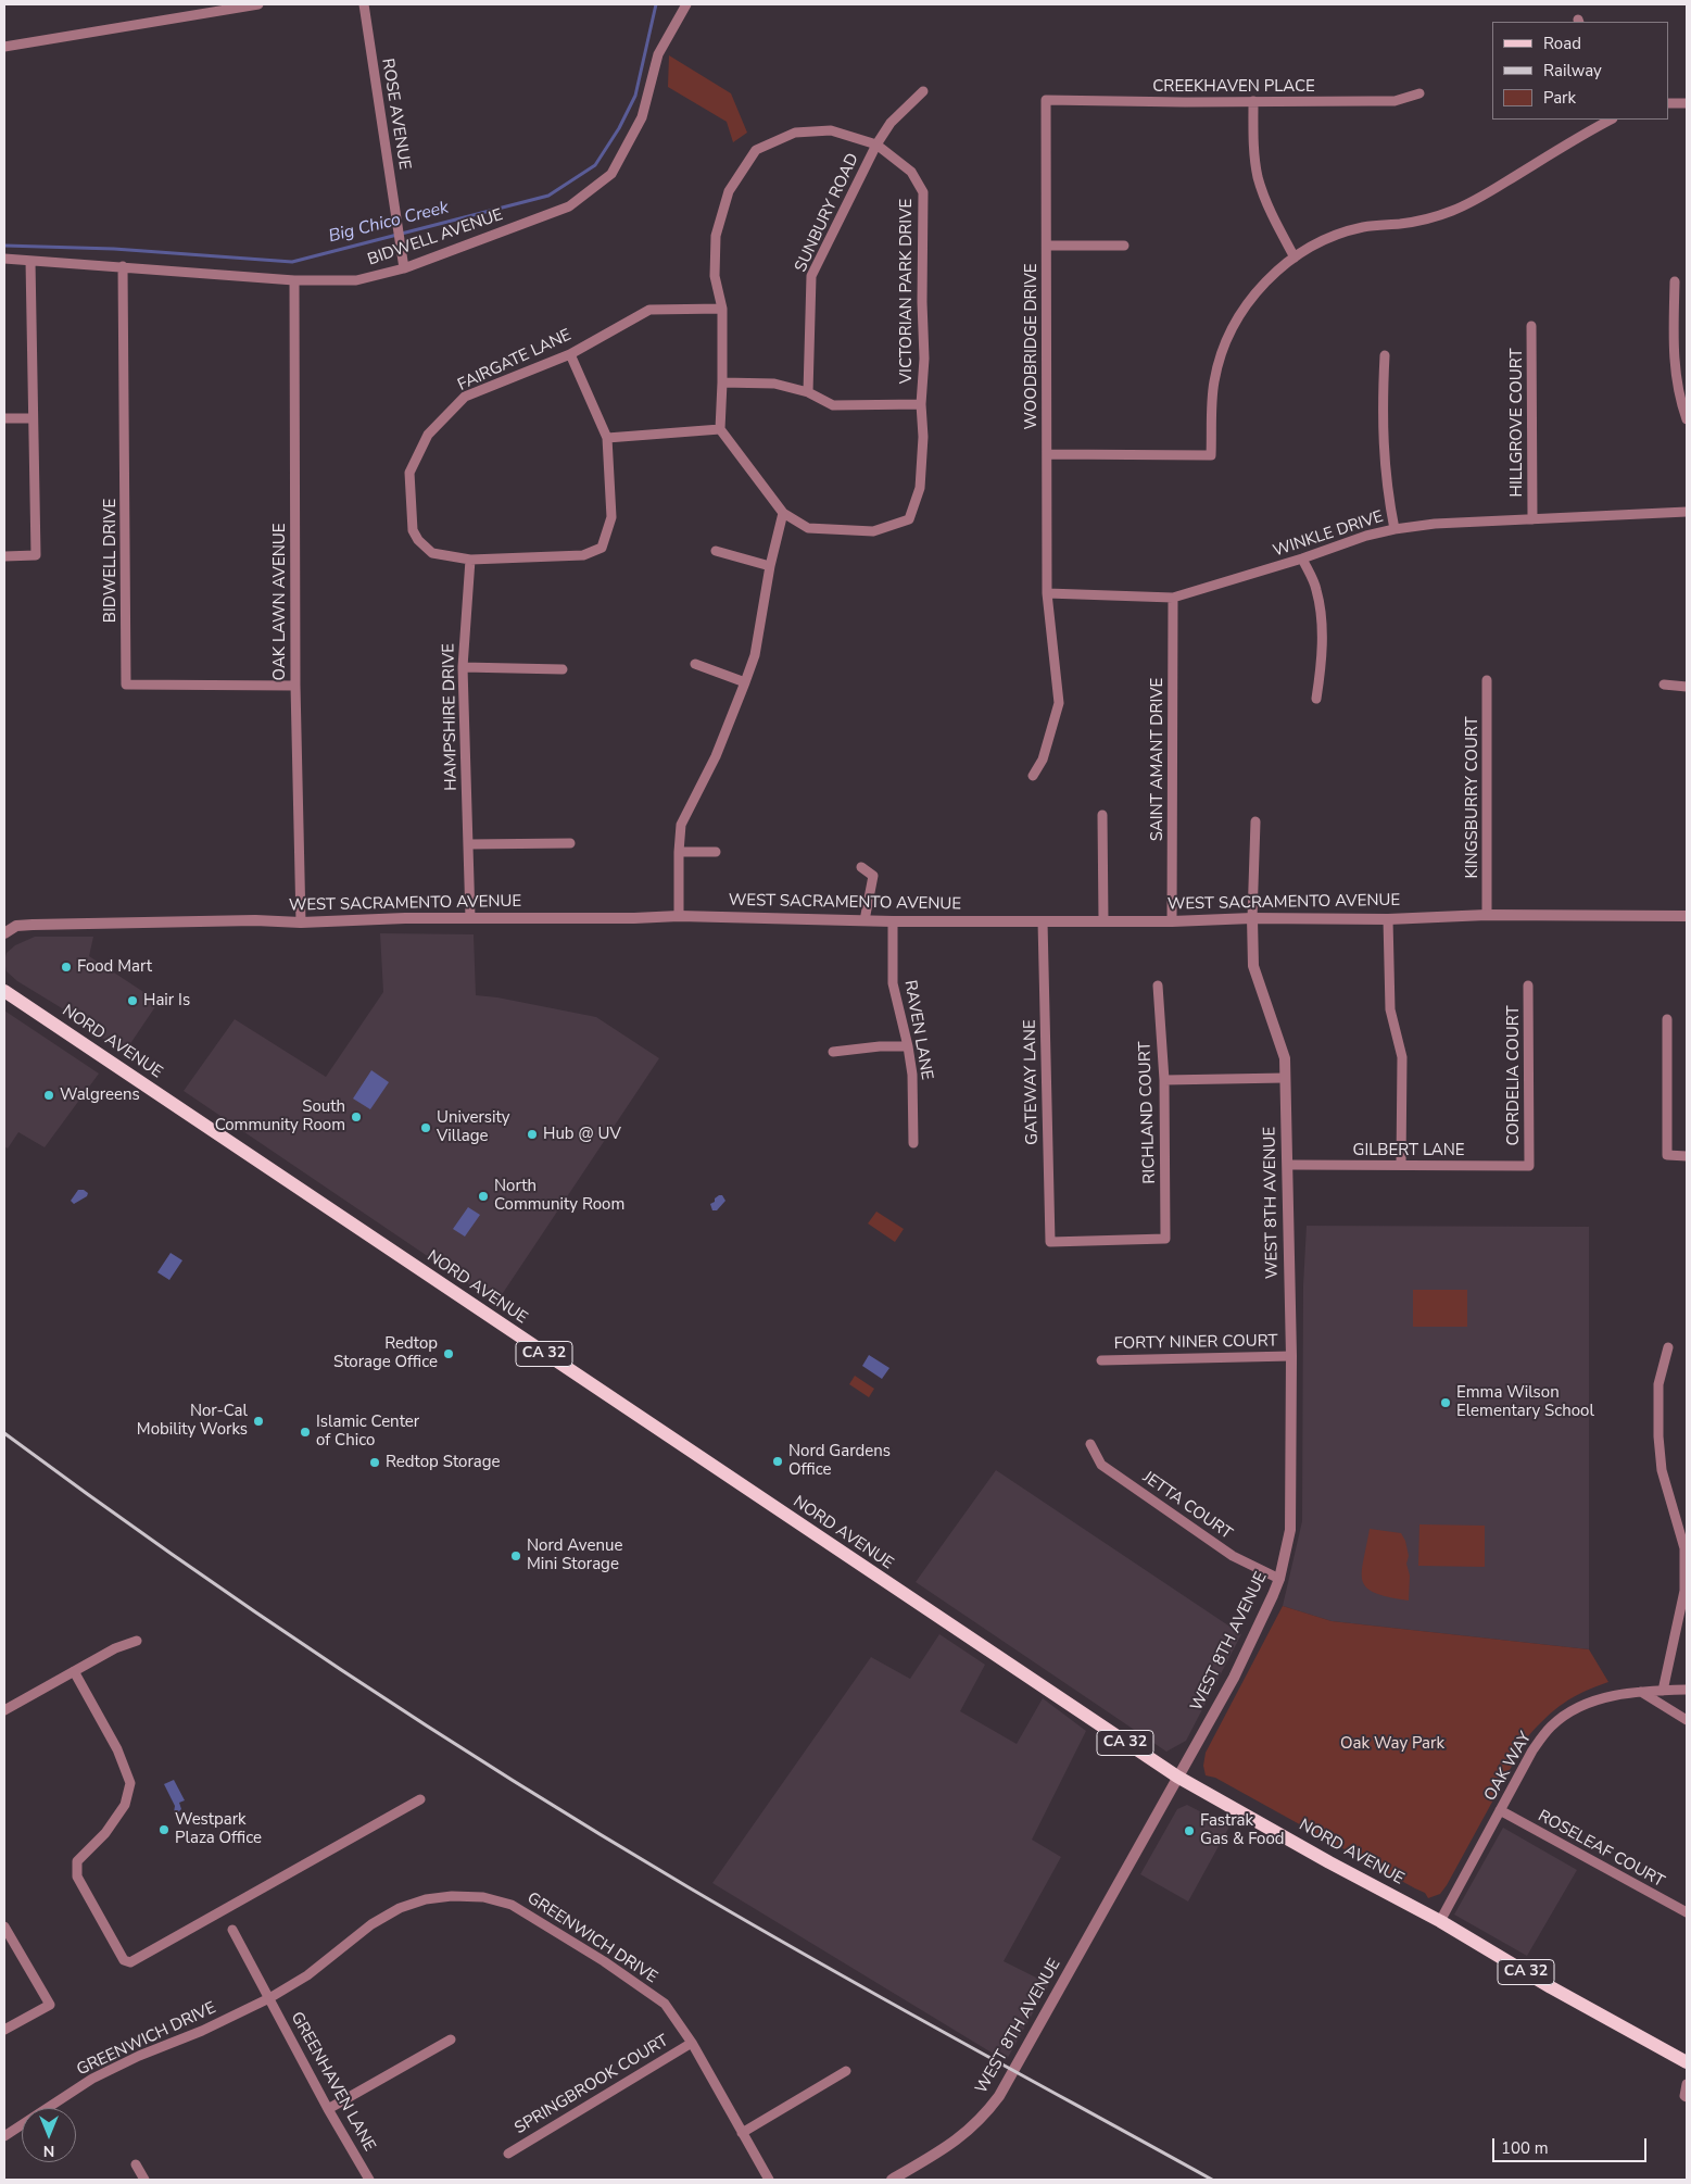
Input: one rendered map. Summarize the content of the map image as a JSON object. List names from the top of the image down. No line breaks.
{"streets":{"main road":["NORD AVENUE","CA 32"],"street":["CREEKHAVEN PLACE","ROSE AVENUE","SUNBURY ROAD","BIDWELL AVENUE","VICTORIAN PARK DRIVE","WOODBRIDGE DRIVE","FAIRGATE LANE","HILLGROVE COURT","WINKLE DRIVE","BIDWELL DRIVE","OAK LAWN AVENUE","HAMPSHIRE DRIVE","SAINT AMANT DRIVE","KINGSBURRY COURT","WEST SACRAMENTO AVENUE","RAVEN LANE","CORDELIA COURT","GATEWAY LANE","RICHLAND COURT","GILBERT LANE","WEST 8TH AVENUE","FORTY NINER COURT","JETTA COURT","OAK WAY","ROSELEAF COURT","GREENWICH DRIVE","GREENHAVEN LANE","SPRINGBROOK COURT"]},"crossings":[["CREEKHAVEN PLACE","WOODBRIDGE DRIVE"],["ROSE AVENUE","BIDWELL AVENUE"],["SUNBURY ROAD","VICTORIAN PARK DRIVE"],["BIDWELL AVENUE","BIDWELL DRIVE"],["BIDWELL AVENUE","OAK LAWN AVENUE"],["VICTORIAN PARK DRIVE","FAIRGATE LANE"],["WOODBRIDGE DRIVE","WINKLE DRIVE"],["FAIRGATE LANE","HAMPSHIRE DRIVE"],["HILLGROVE COURT","WINKLE DRIVE"],["WINKLE DRIVE","SAINT AMANT DRIVE"],["BIDWELL DRIVE","OAK LAWN AVENUE"],["OAK LAWN AVENUE","WEST SACRAMENTO AVENUE"],["HAMPSHIRE DRIVE","WEST SACRAMENTO AVENUE"],["SAINT AMANT DRIVE","WEST SACRAMENTO AVENUE"],["KINGSBURRY COURT","WEST SACRAMENTO AVENUE"],["WEST SACRAMENTO AVENUE","RAVEN LANE"],["WEST SACRAMENTO AVENUE","GATEWAY LANE"],["WEST SACRAMENTO AVENUE","WEST 8TH AVENUE"],["NORD AVENUE","WEST 8TH AVENUE"],["NORD AVENUE","OAK WAY"],["CORDELIA COURT","GILBERT LANE"],["GATEWAY LANE","RICHLAND COURT"],["GILBERT LANE","WEST 8TH AVENUE"],["WEST 8TH AVENUE","FORTY NINER COURT"],["WEST 8TH AVENUE","JETTA COURT"],["OAK WAY","ROSELEAF COURT"],["GREENWICH DRIVE","GREENHAVEN LANE"],["GREENWICH DRIVE","SPRINGBROOK COURT"]],"water":["Big Chico Creek"],"parks":["Oak Way Park"],"places":["Food Mart","Hair Is","Walgreens","South Community Room","University Village","Hub @ UV","North Community Room","Redtop Storage Office","Emma Wilson Elementary School","Nor-Cal Mobility Works","Islamic Center of Chico","Nord Gardens Office","Redtop Storage","Nord Avenue Mini Storage","Westpark Plaza Office","Fastrak Gas & Food"],"legend":["Road","Railway","Park"],"scale_bar":"100 m","north":"bottom"}
